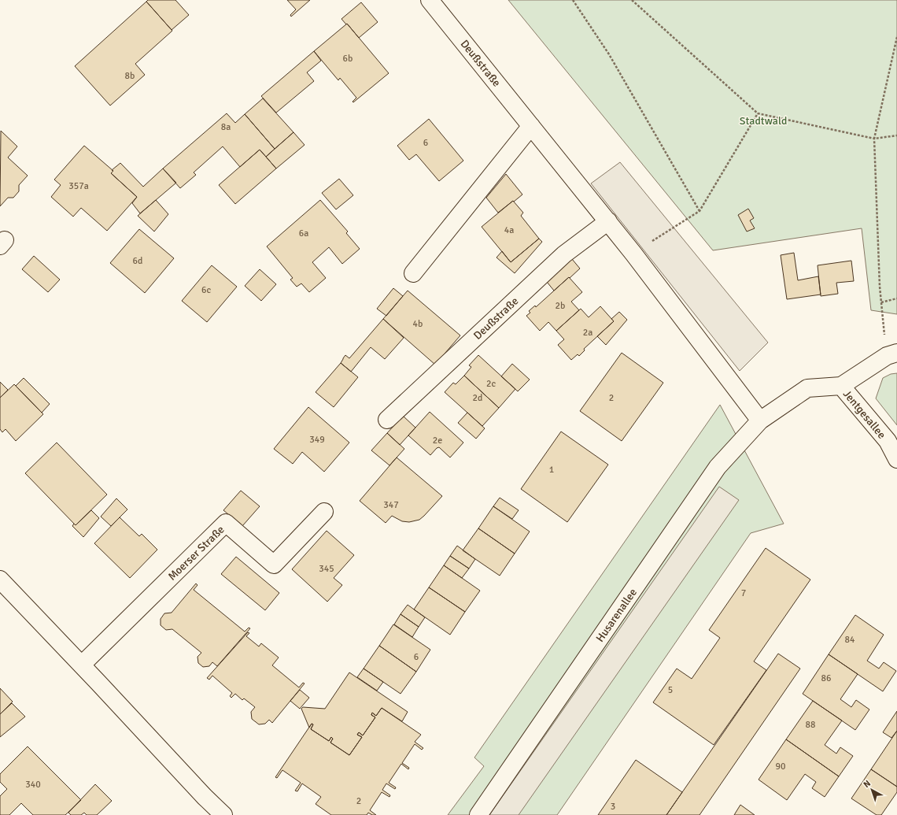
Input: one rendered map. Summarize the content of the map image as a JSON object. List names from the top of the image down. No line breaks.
{"streets":{"street":["Deußstraße","Jentgesallee","Moerser Straße","Husarenallee"]},"crossings":[["Deußstraße","Husarenallee"],["Jentgesallee","Husarenallee"]],"parks":["Stadtwald"],"house_numbers":["6b","8b","8a","6","357a","4a","6a","6d","6c","2b","4b","2a","2c","2d","2","349","2e","1","347","345","7","84","6","86","5","88","90","340","2","3"],"north":"top left"}
